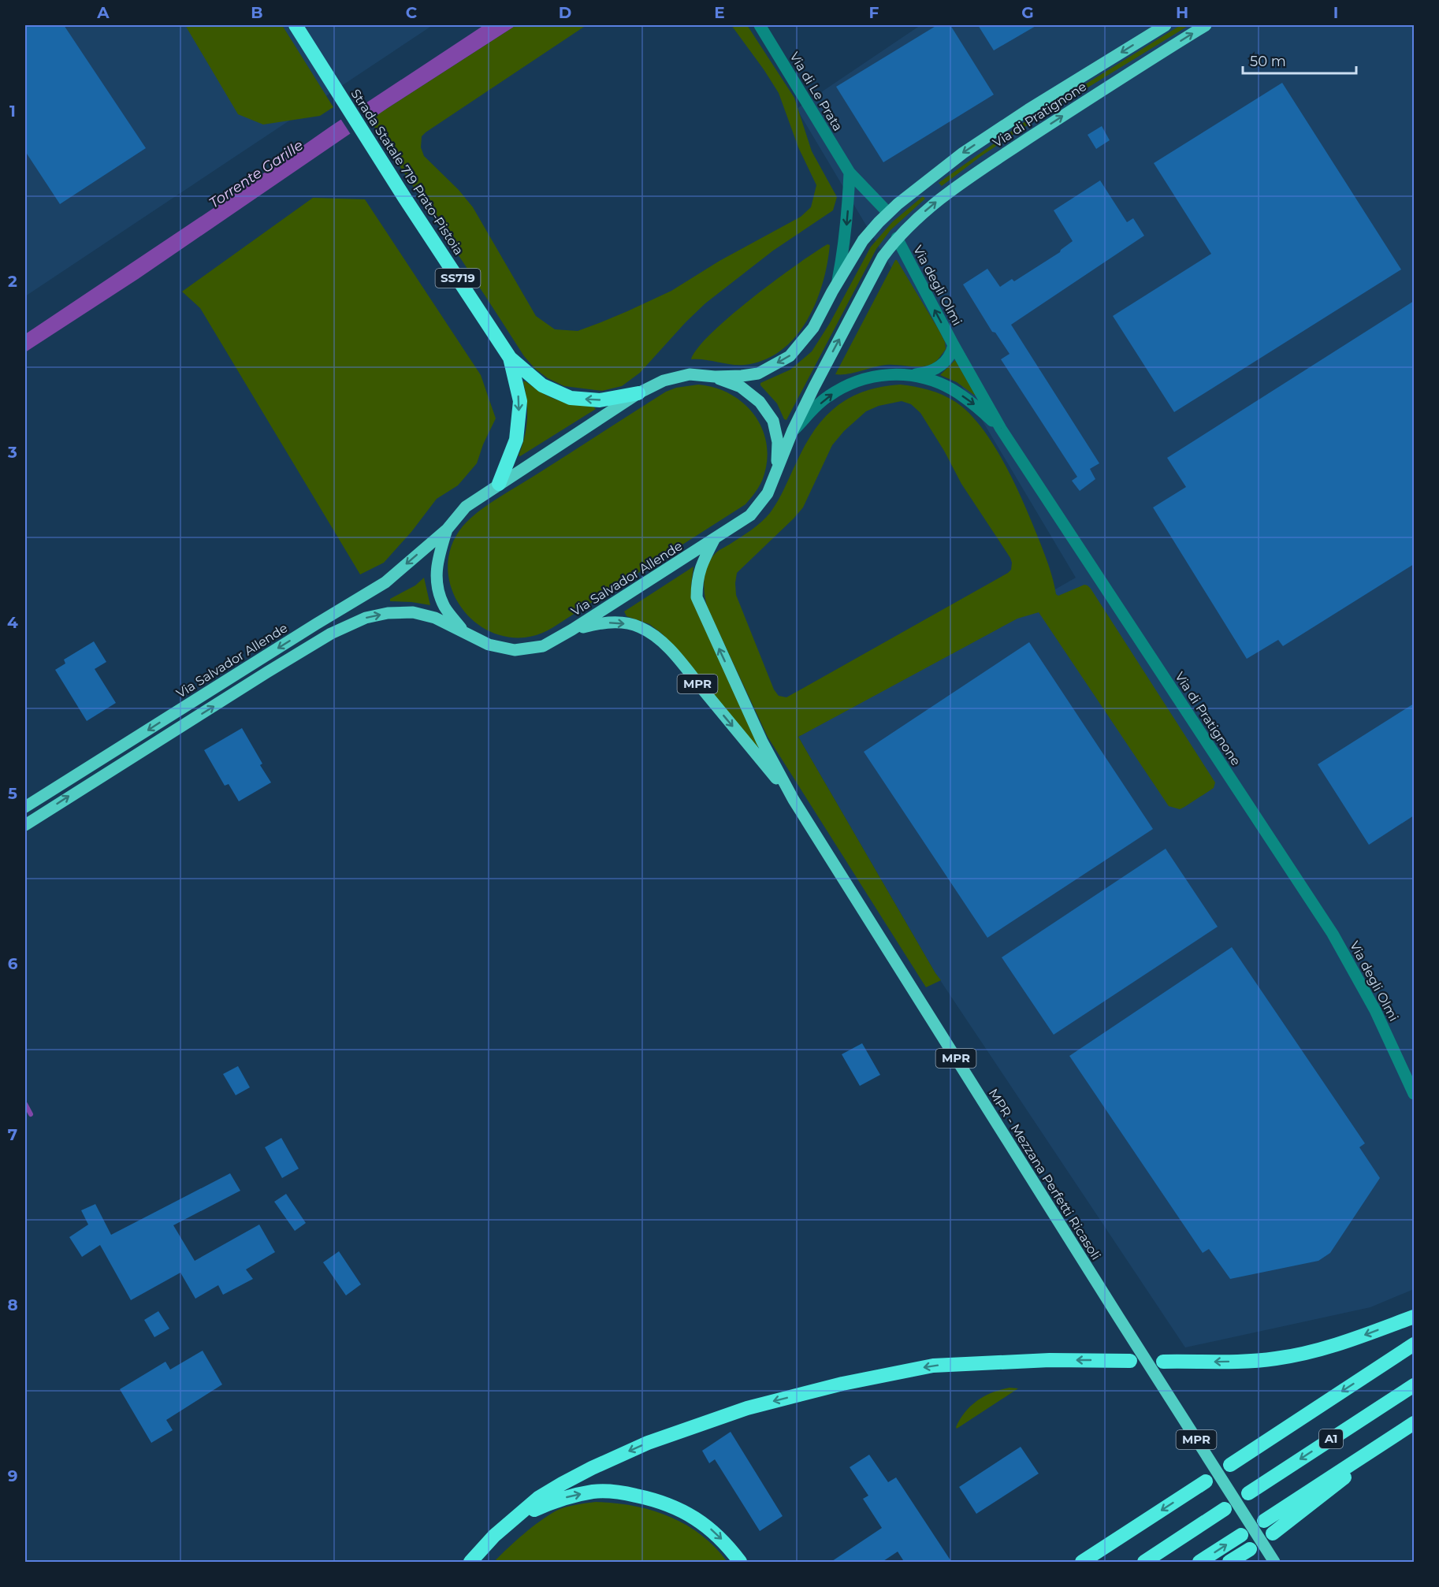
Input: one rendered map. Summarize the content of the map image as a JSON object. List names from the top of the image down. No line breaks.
{"streets":{"highway":["Strada Statale 719 Prato-Pistoia","SS719","A1"],"main road":["Via di Pratignone","Via Salvador Allende","MPR","MPR - Mezzana Perfetti Ricasoli"],"street":["Via di Le Prata","Via degli Olmi"]},"crossings":[["Via di Le Prata","Via di Pratignone"],["Via di Le Prata","Via Salvador Allende"],["Via di Pratignone","Via degli Olmi"],["Via di Pratignone","Via Salvador Allende"],["Strada Statale 719 Prato-Pistoia","SS719"],["SS719","Via Salvador Allende"],["Via degli Olmi","Via Salvador Allende"],["Via Salvador Allende","MPR - Mezzana Perfetti Ricasoli"]],"water":["Torrente Garille"],"scale_bar":"50 m","grid":{"columns":["A","B","C","D","E","F","G","H","I"],"rows":["1","2","3","4","5","6","7","8","9"]}}
